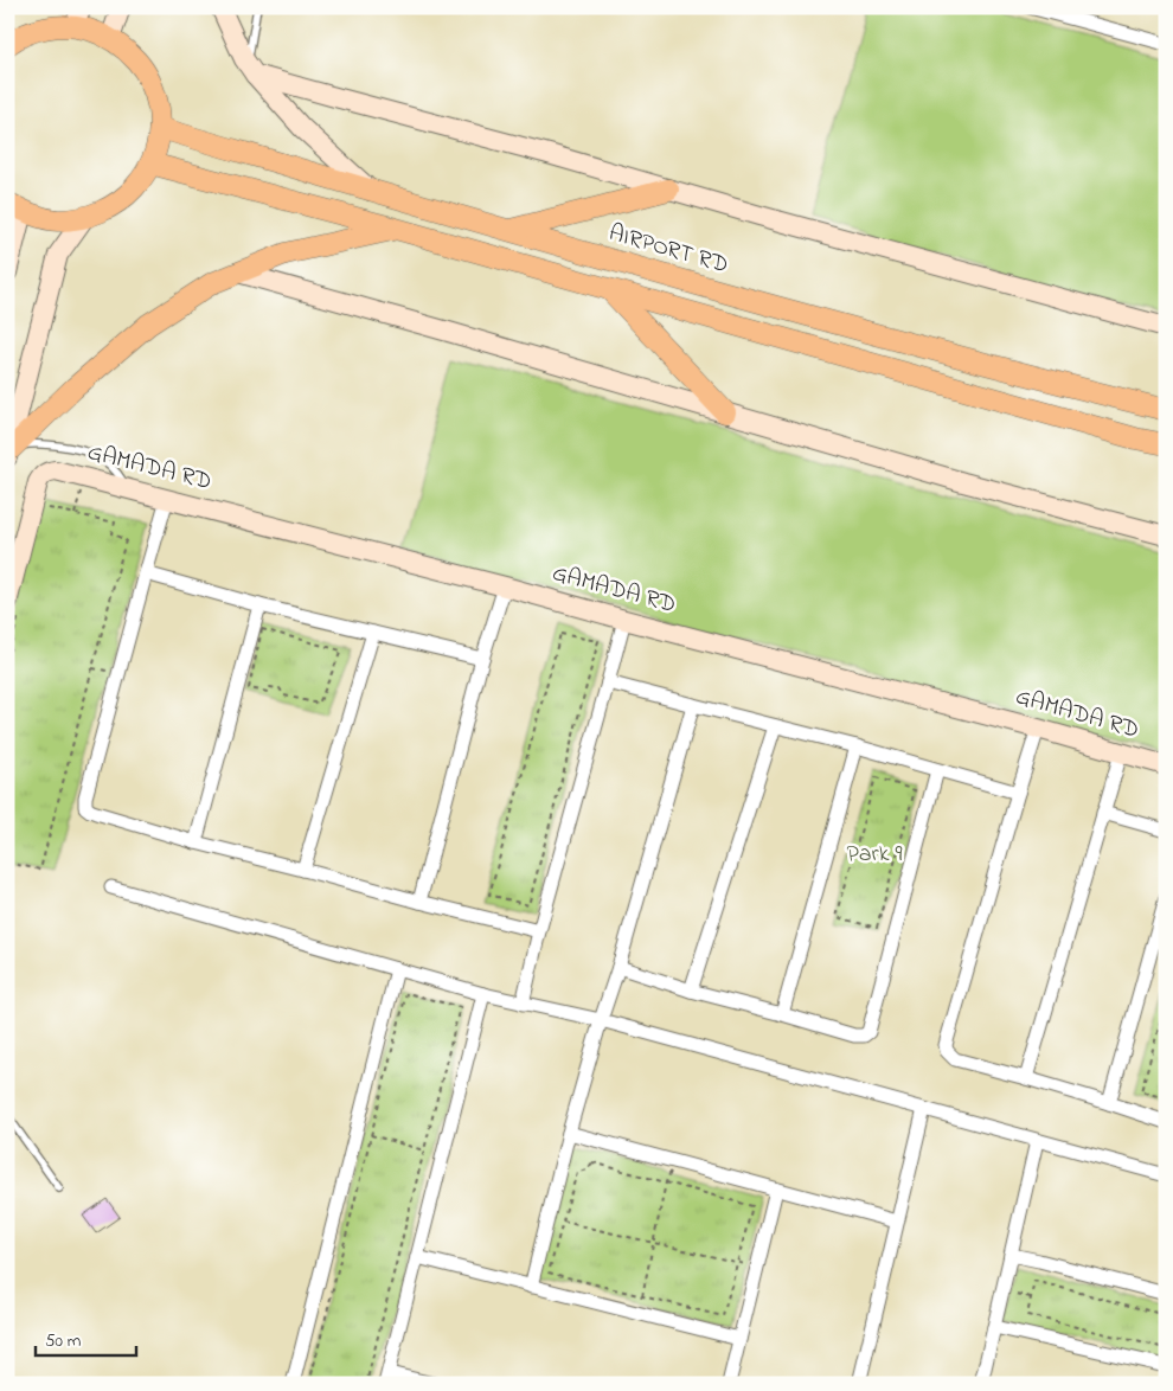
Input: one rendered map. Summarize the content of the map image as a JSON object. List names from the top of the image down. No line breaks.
{"streets":{"main road":["AIRPORT RD"],"street":["GAMADA RD"]},"parks":["Park 9"],"scale_bar":"50 m"}
